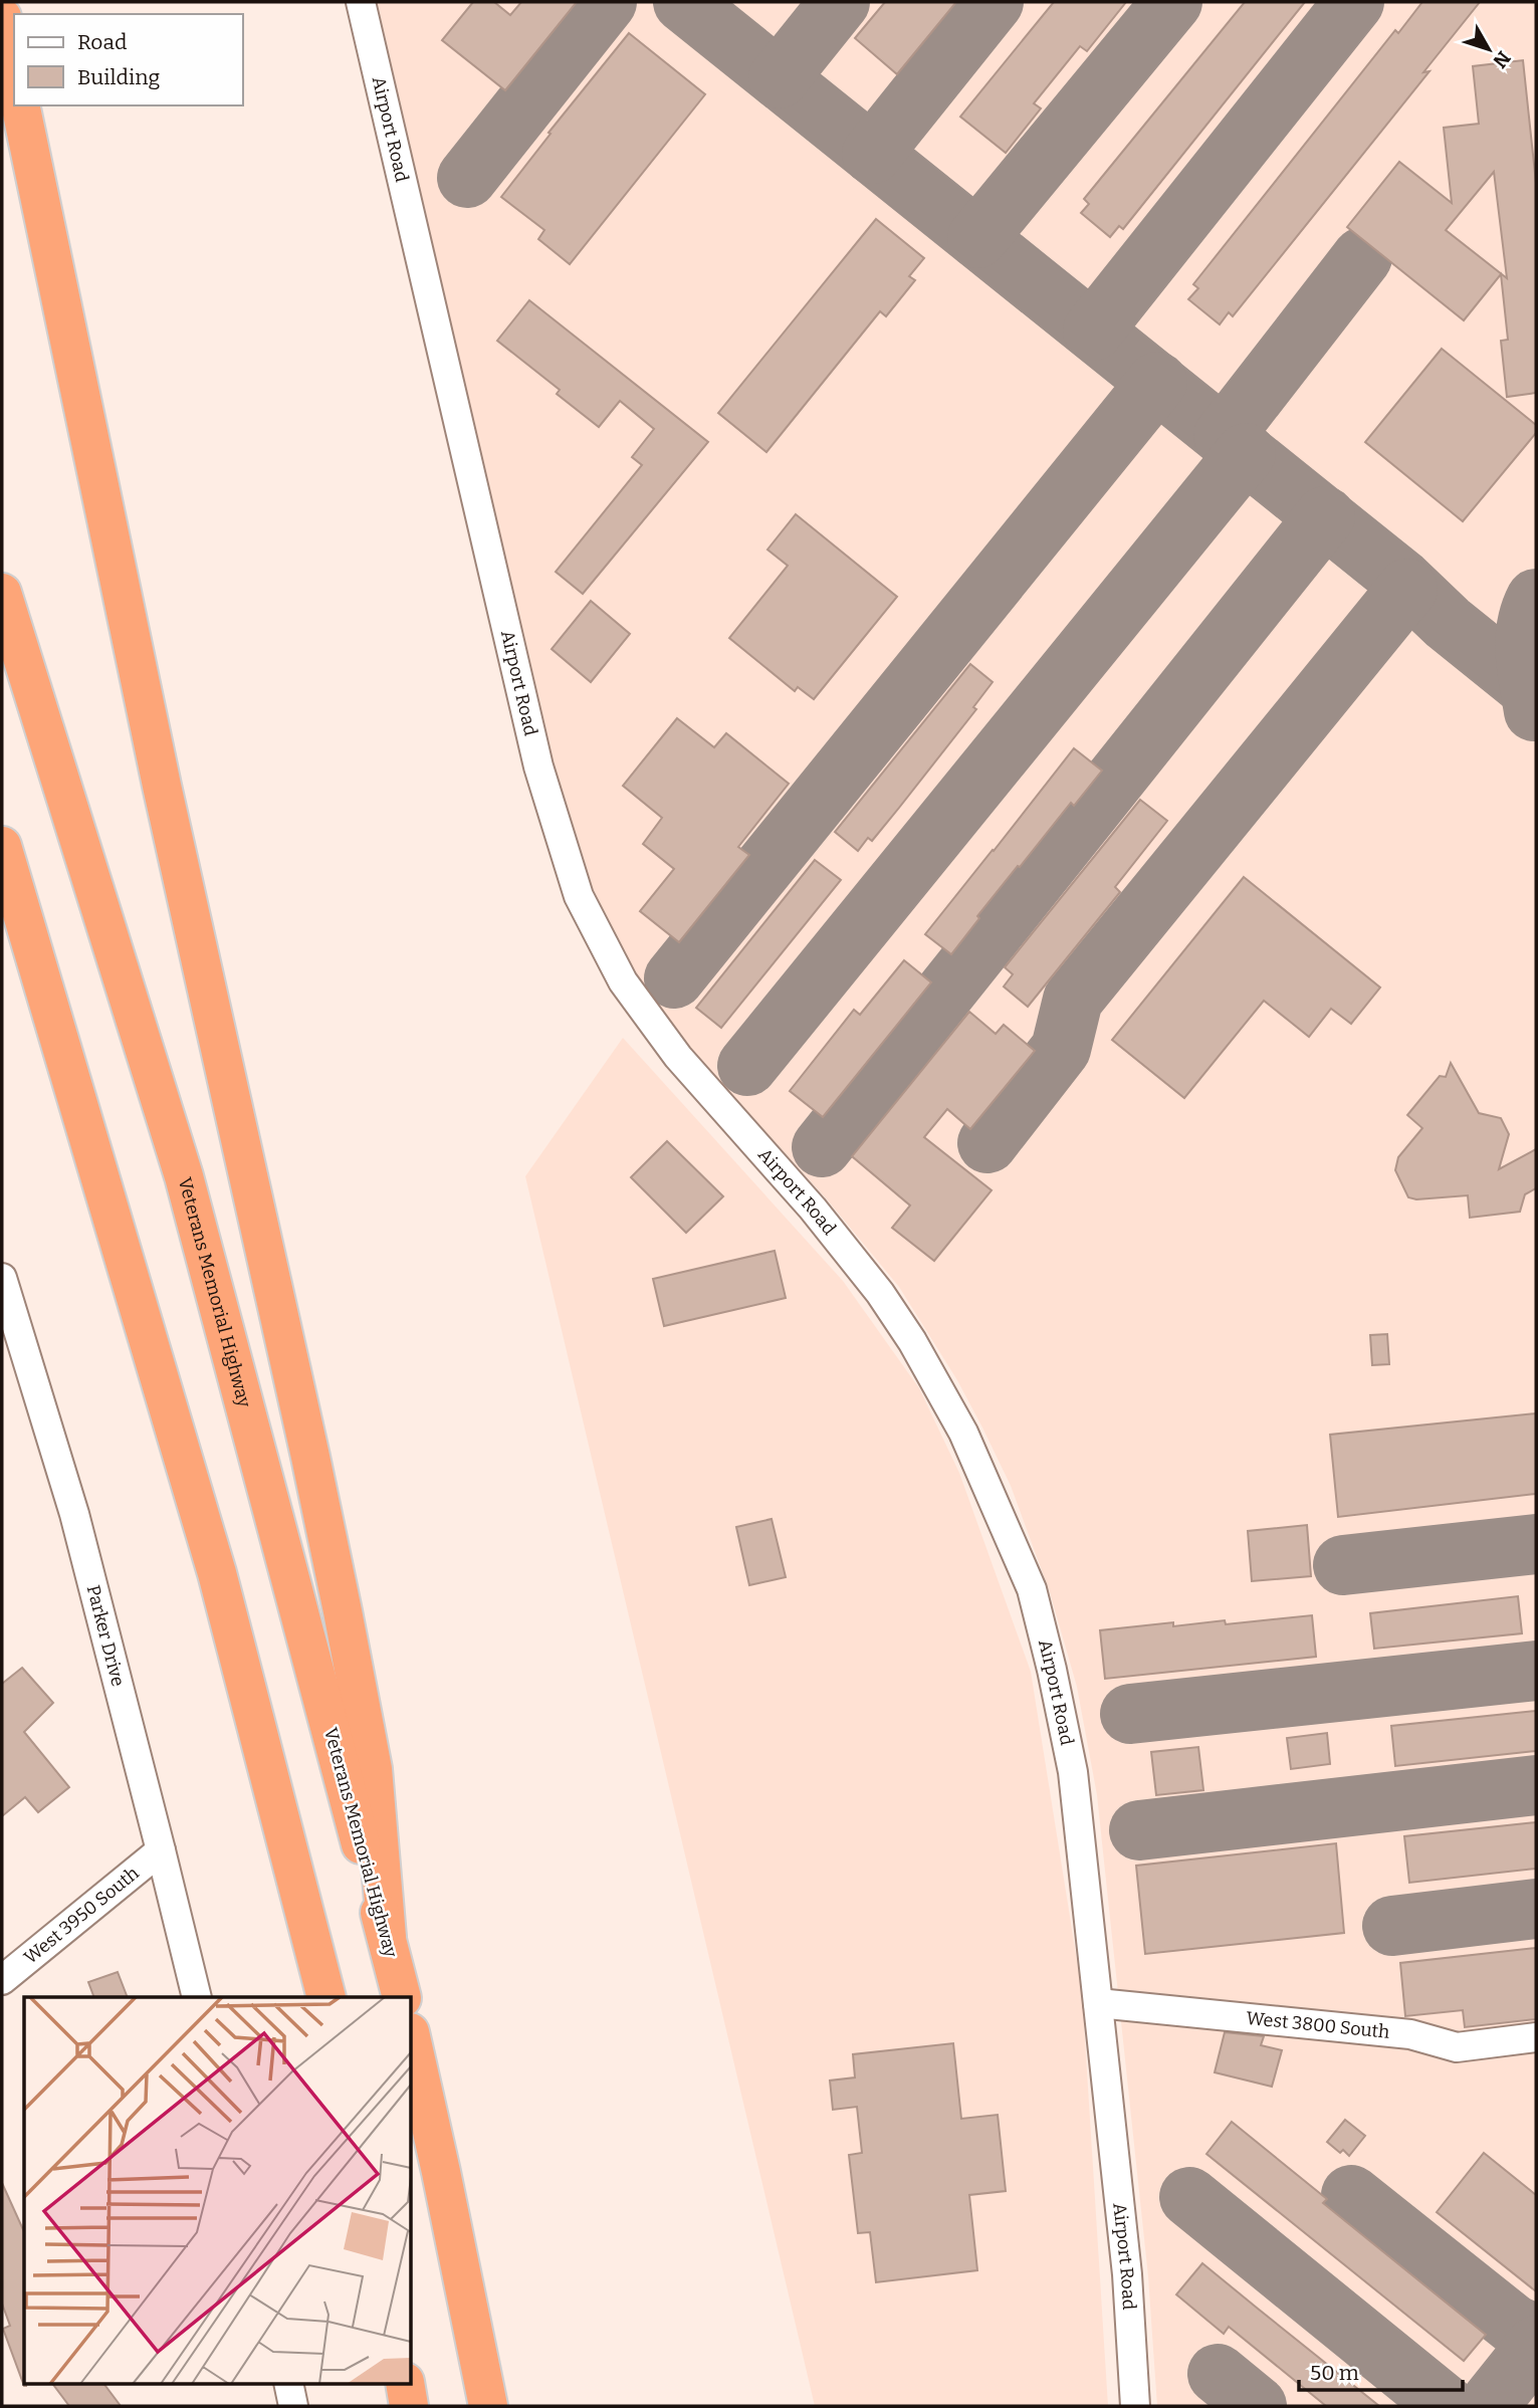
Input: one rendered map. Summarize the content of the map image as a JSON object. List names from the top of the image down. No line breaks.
{"streets":{"highway":["Veterans Memorial Highway"],"street":["Airport Road","Parker Drive","West 3950 South","West 3800 South"]},"crossings":[["Airport Road","West 3800 South"],["Parker Drive","West 3950 South"]],"legend":["Road","Building"],"scale_bar":"50 m","north":"bottom right"}
